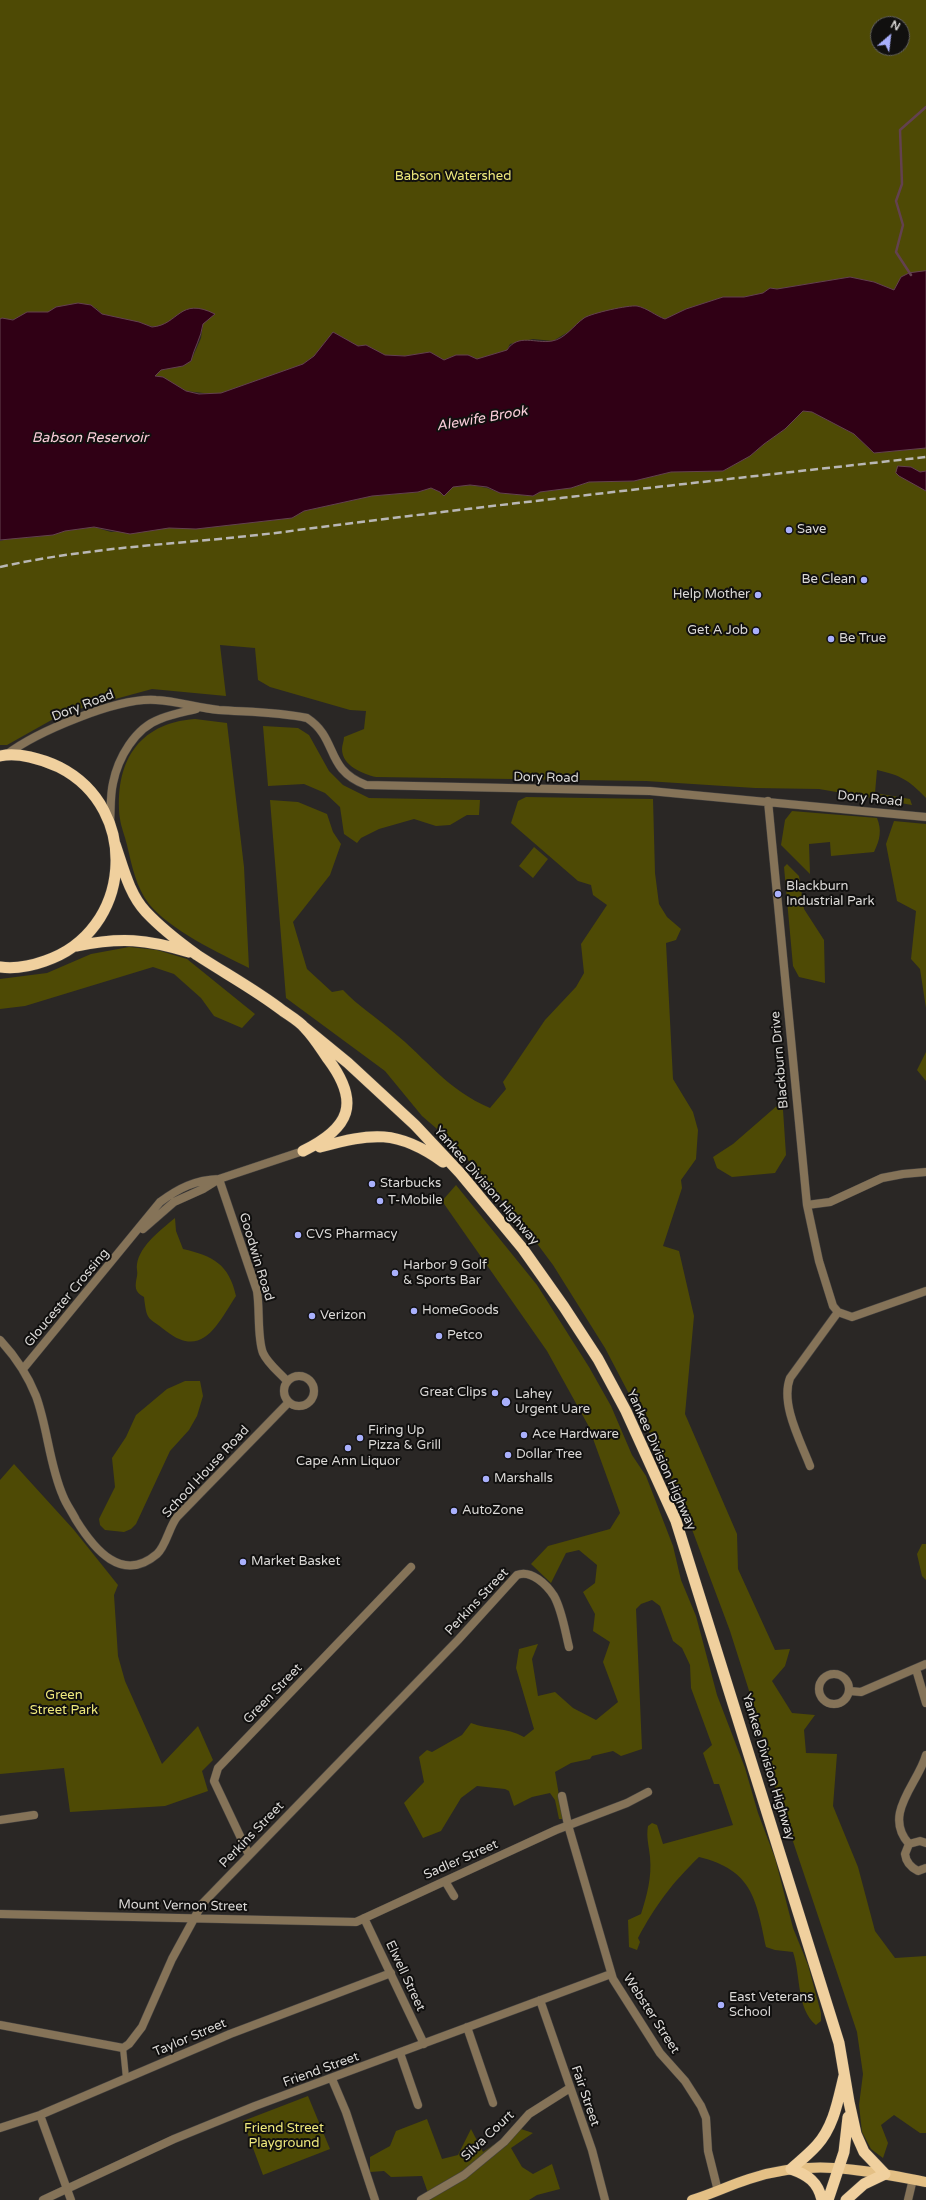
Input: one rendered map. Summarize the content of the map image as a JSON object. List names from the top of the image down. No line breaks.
{"streets":{"highway":["Yankee Division Highway"],"street":["Dory Road","Blackburn Drive","Goodwin Road","Gloucester Crossing","School House Road","Perkins Street","Green Street","Sadler Street","Mount Vernon Street","Elwell Street","Webster Street","Taylor Street","Friend Street","Fair Street","Silva Court"]},"crossings":[["Dory Road","Blackburn Drive"],["Goodwin Road","Gloucester Crossing"],["Goodwin Road","School House Road"],["Gloucester Crossing","School House Road"],["Perkins Street","Green Street"],["Perkins Street","Mount Vernon Street"],["Sadler Street","Mount Vernon Street"],["Sadler Street","Elwell Street"],["Sadler Street","Webster Street"],["Mount Vernon Street","Elwell Street"],["Elwell Street","Taylor Street"],["Elwell Street","Friend Street"],["Webster Street","Friend Street"],["Friend Street","Fair Street"],["Fair Street","Silva Court"]],"water":["Alewife Brook","Babson Reservoir"],"parks":["Babson Watershed","Green Street Park","Friend Street Playground"],"places":["Save","Be Clean","Help Mother","Get A Job","Be True","Blackburn Industrial Park","Starbucks","T-Mobile","CVS Pharmacy","Harbor 9 Golf & Sports Bar","HomeGoods","Verizon","Petco","Great Clips","Lahey Urgent Uare","Ace Hardware","Firing Up Pizza & Grill","Cape Ann Liquor","Dollar Tree","Marshalls","AutoZone","Market Basket","East Veterans School"],"north":"top right"}
